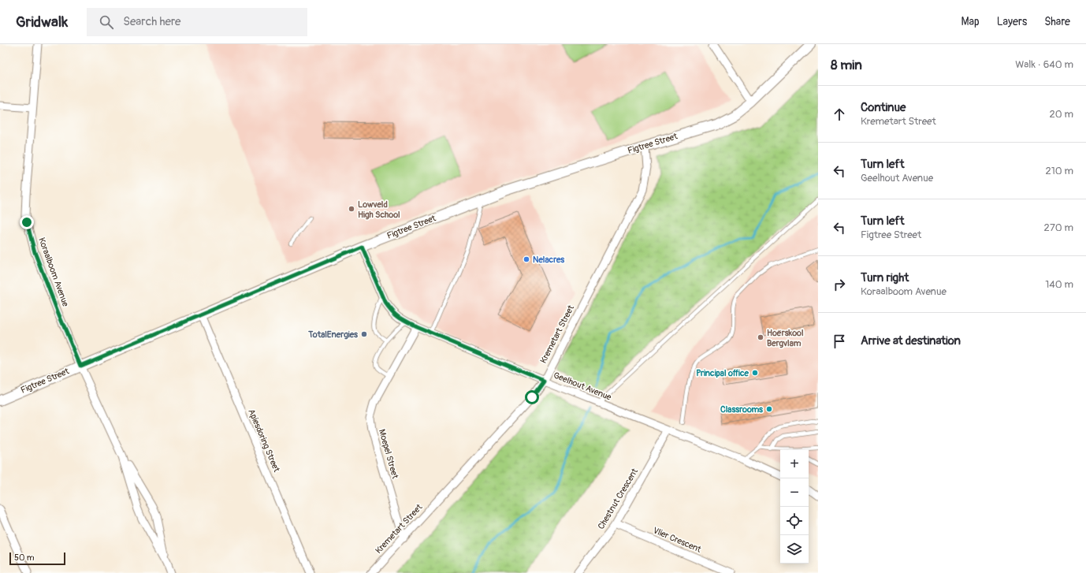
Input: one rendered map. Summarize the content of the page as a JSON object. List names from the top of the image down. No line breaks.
{"streets":{"street":["Figtree Street","Koraalboom Avenue","Kremetart Street","Geelhout Avenue","Apiesdoring Street","Moepel Street","Chestnut Crescent","Vlier Crescent"]},"crossings":[["Figtree Street","Koraalboom Avenue"],["Figtree Street","Kremetart Street"],["Figtree Street","Geelhout Avenue"],["Figtree Street","Apiesdoring Street"],["Kremetart Street","Geelhout Avenue"],["Kremetart Street","Moepel Street"],["Geelhout Avenue","Moepel Street"],["Geelhout Avenue","Chestnut Crescent"],["Chestnut Crescent","Vlier Crescent"]],"places":["Lowveld High School","Nelacres","TotalEnergies","Hoërskool Bergvlam","Principal office","Classrooms"],"scale_bar":"50 m","page":{"header":"Gridwalk","search":"Search here","nav":["Map","Layers","Share"],"heading":["8 min","Walk · 640 m"],"list":[["Continue","Kremetart Street","20 m"],["Turn left","Geelhout Avenue","210 m"],["Turn left","Figtree Street","270 m"],["Turn right","Koraalboom Avenue","140 m"],"Arrive at destination"],"map_buttons":["+","−"],"scale":"50 m"}}
